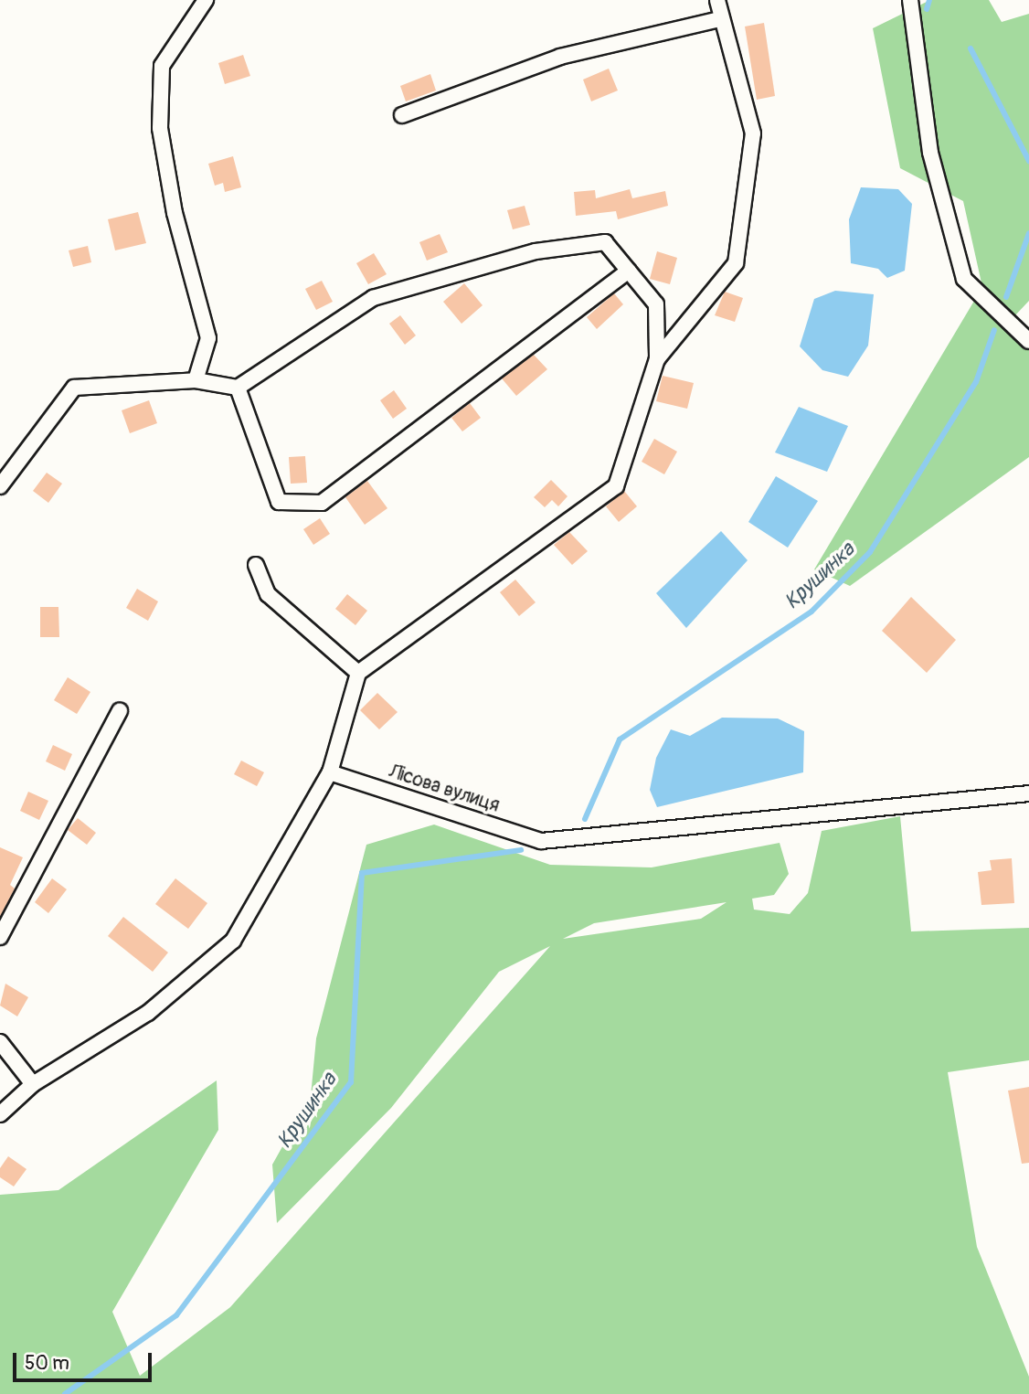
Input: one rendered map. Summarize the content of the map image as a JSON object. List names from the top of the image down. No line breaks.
{"streets":{"street":["Лісова вулиця"]},"water":["Крушинка"],"scale_bar":"50 m"}
